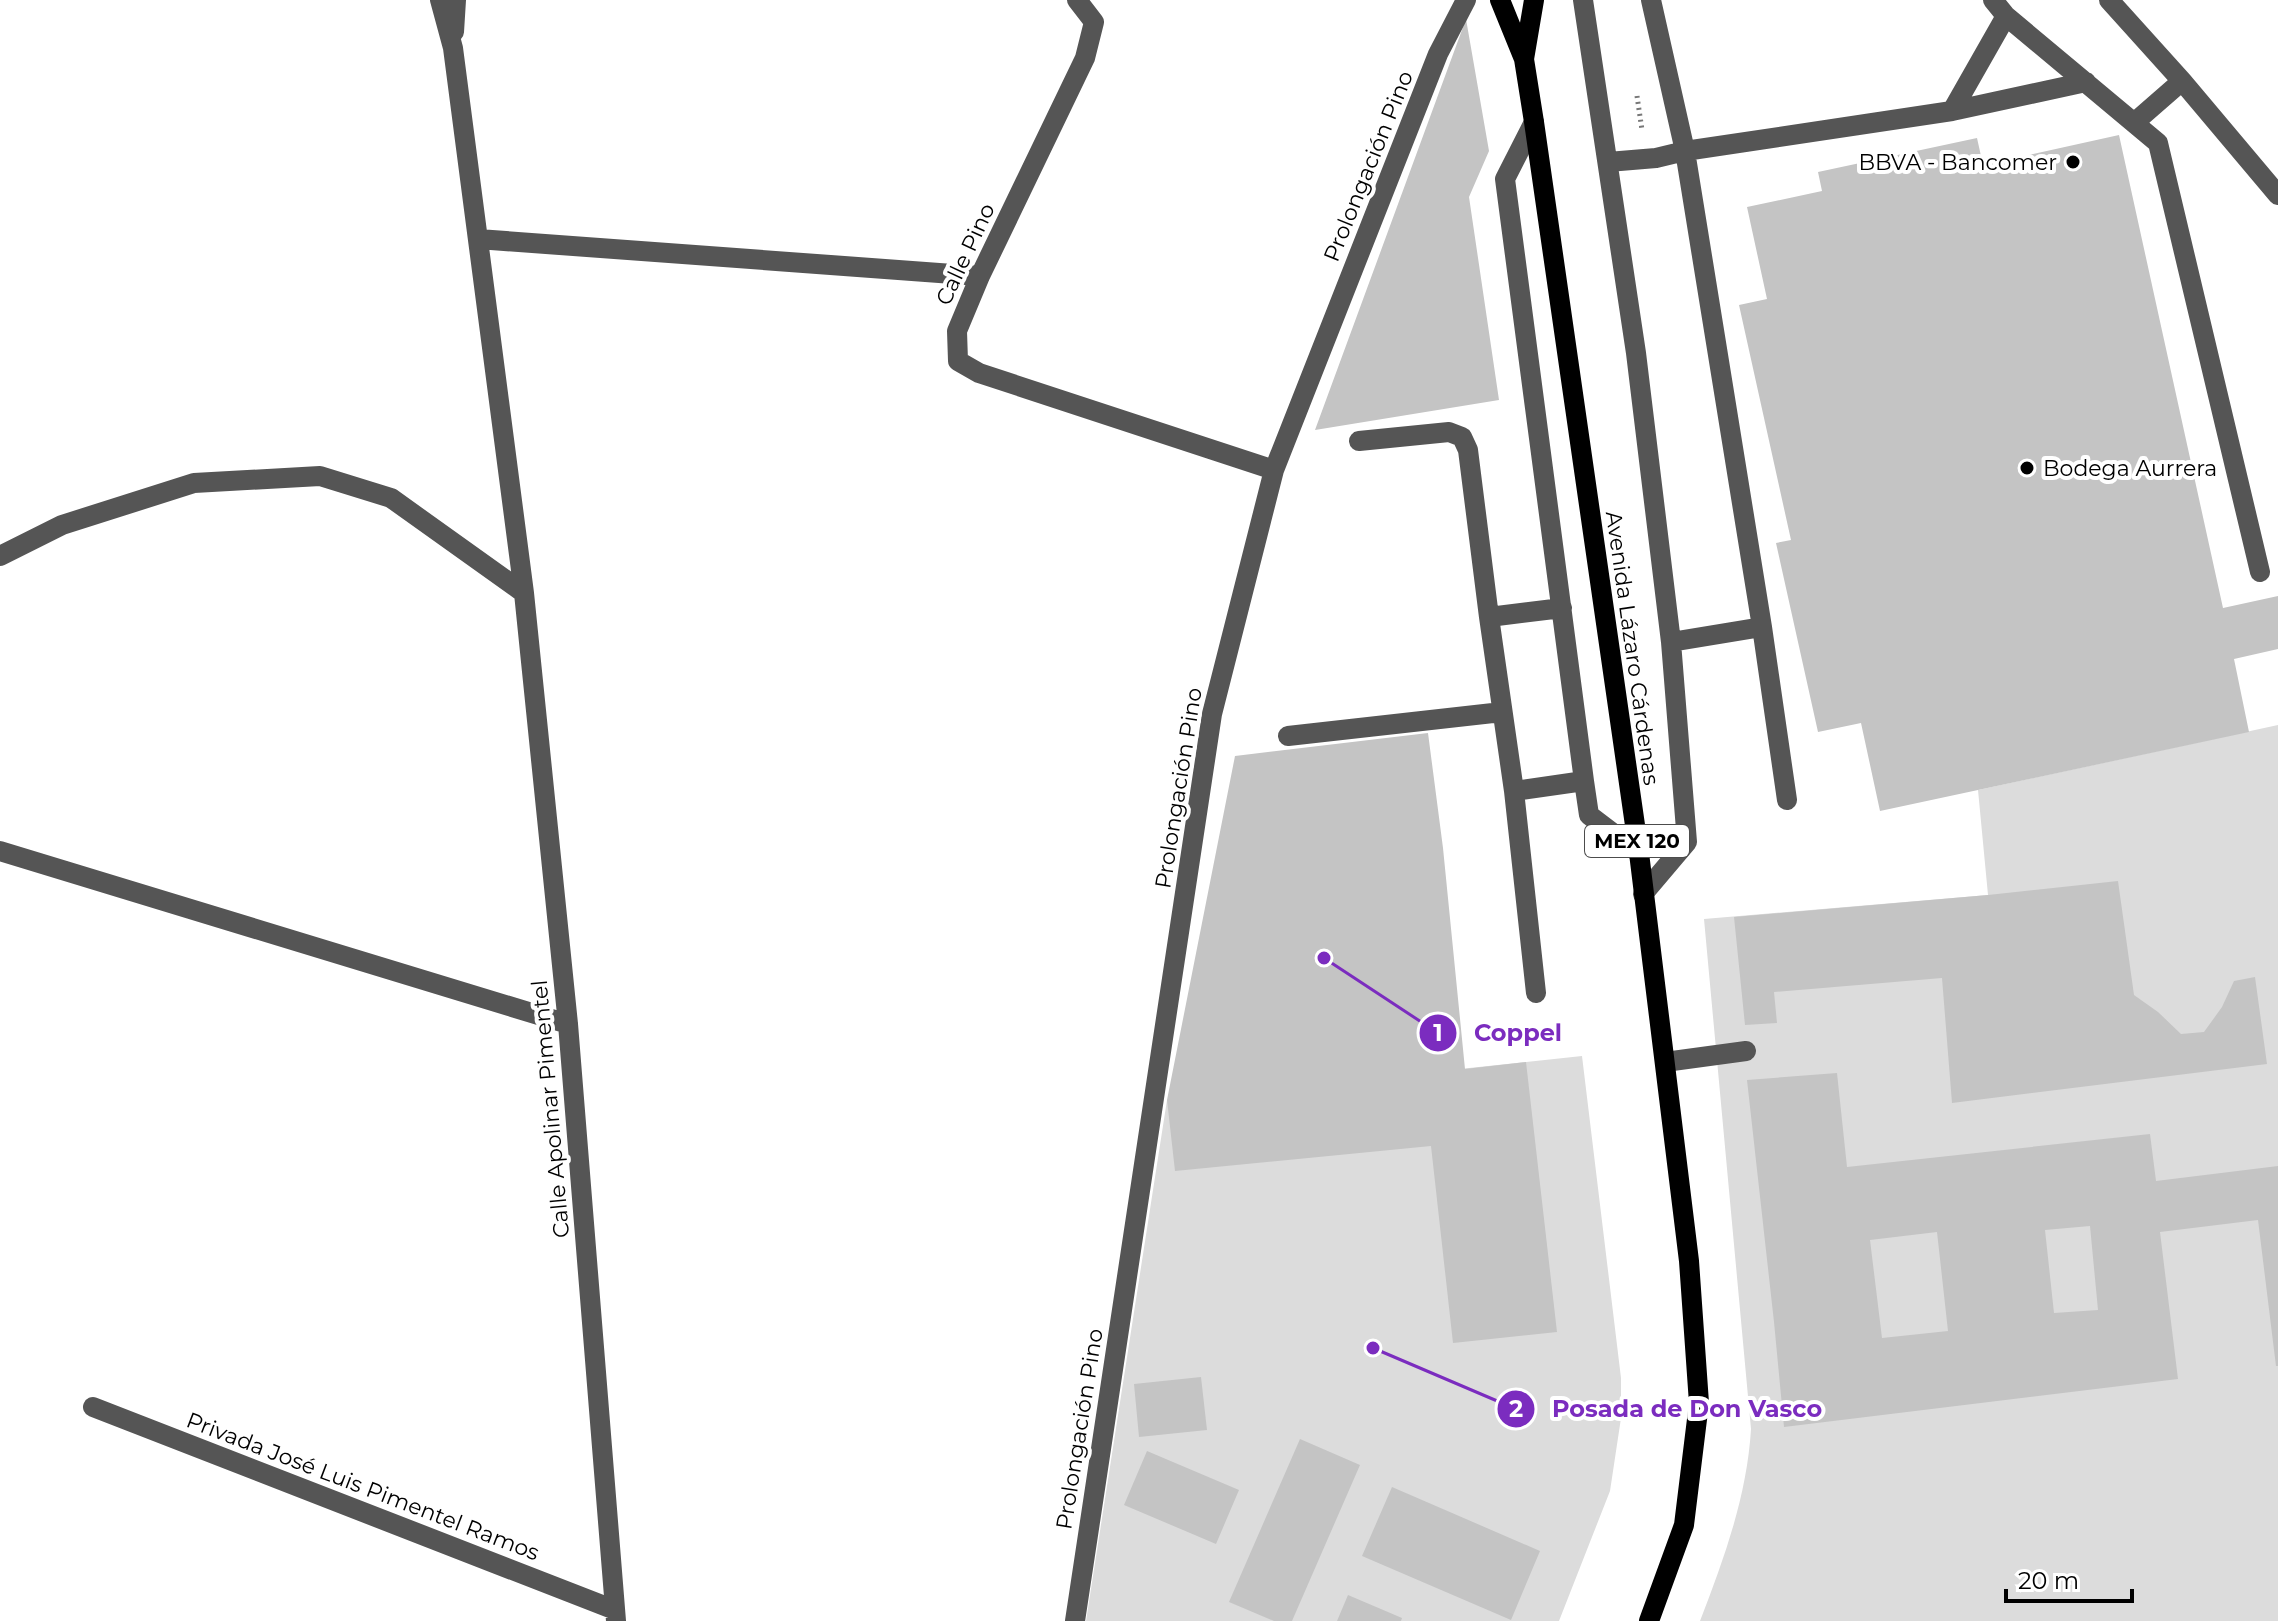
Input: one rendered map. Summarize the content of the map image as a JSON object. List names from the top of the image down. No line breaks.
{"streets":{"main road":["Avenida Lázaro Cárdenas","MEX 120"],"street":["Prolongación Pino","Calle Pino","Calle Apolinar Pimentel","Privada José Luis Pimentel Ramos"]},"crossings":[["Prolongación Pino","Calle Pino"],["Calle Apolinar Pimentel","Privada José Luis Pimentel Ramos"]],"places":["BBVA - Bancomer","Bodega Aurrera","Coppel","Posada de Don Vasco"],"scale_bar":"20 m"}
